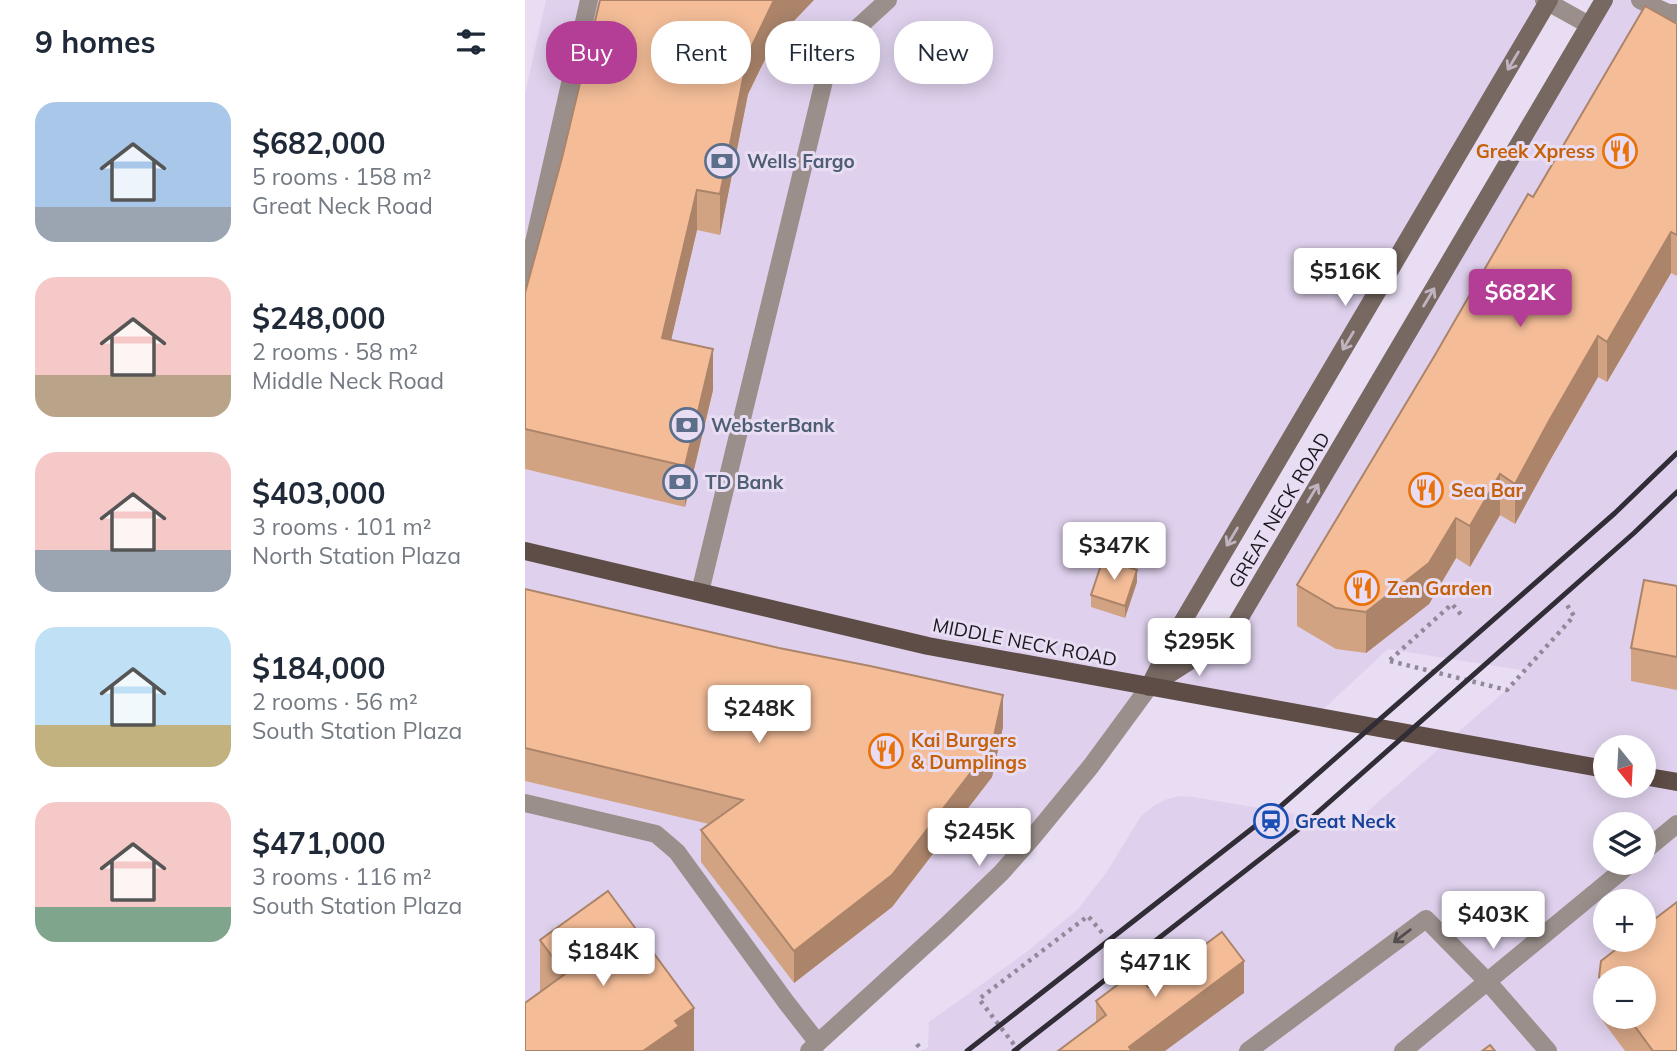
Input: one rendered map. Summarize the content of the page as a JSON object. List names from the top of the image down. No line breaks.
{"streets":{"main road":["GREAT NECK ROAD","MIDDLE NECK ROAD"]},"crossings":[["GREAT NECK ROAD","MIDDLE NECK ROAD"]],"places":{"restaurant":["Greek Xpress","Sea Bar","Zen Garden","Kai Burgers & Dumplings"],"bank":["Wells Fargo","WebsterBank","TD Bank"],"station":["Great Neck"]},"north":"bottom","page":{"heading":"9 homes","chip":["Buy","Rent","Filters","New"],"list":[{"name":"$682,000","note":"5 rooms · 158 m² · Great Neck Road"},{"name":"$248,000","note":"2 rooms · 58 m² · Middle Neck Road"},{"name":"$403,000","note":"3 rooms · 101 m² · North Station Plaza"},{"name":"$184,000","note":"2 rooms · 56 m² · South Station Plaza"},{"name":"$471,000","note":"3 rooms · 116 m² · South Station Plaza"}],"price":["$516K","$682K","$347K","$295K","$248K","$245K","$403K","$184K","$471K"],"map_buttons":["+","−"]}}
